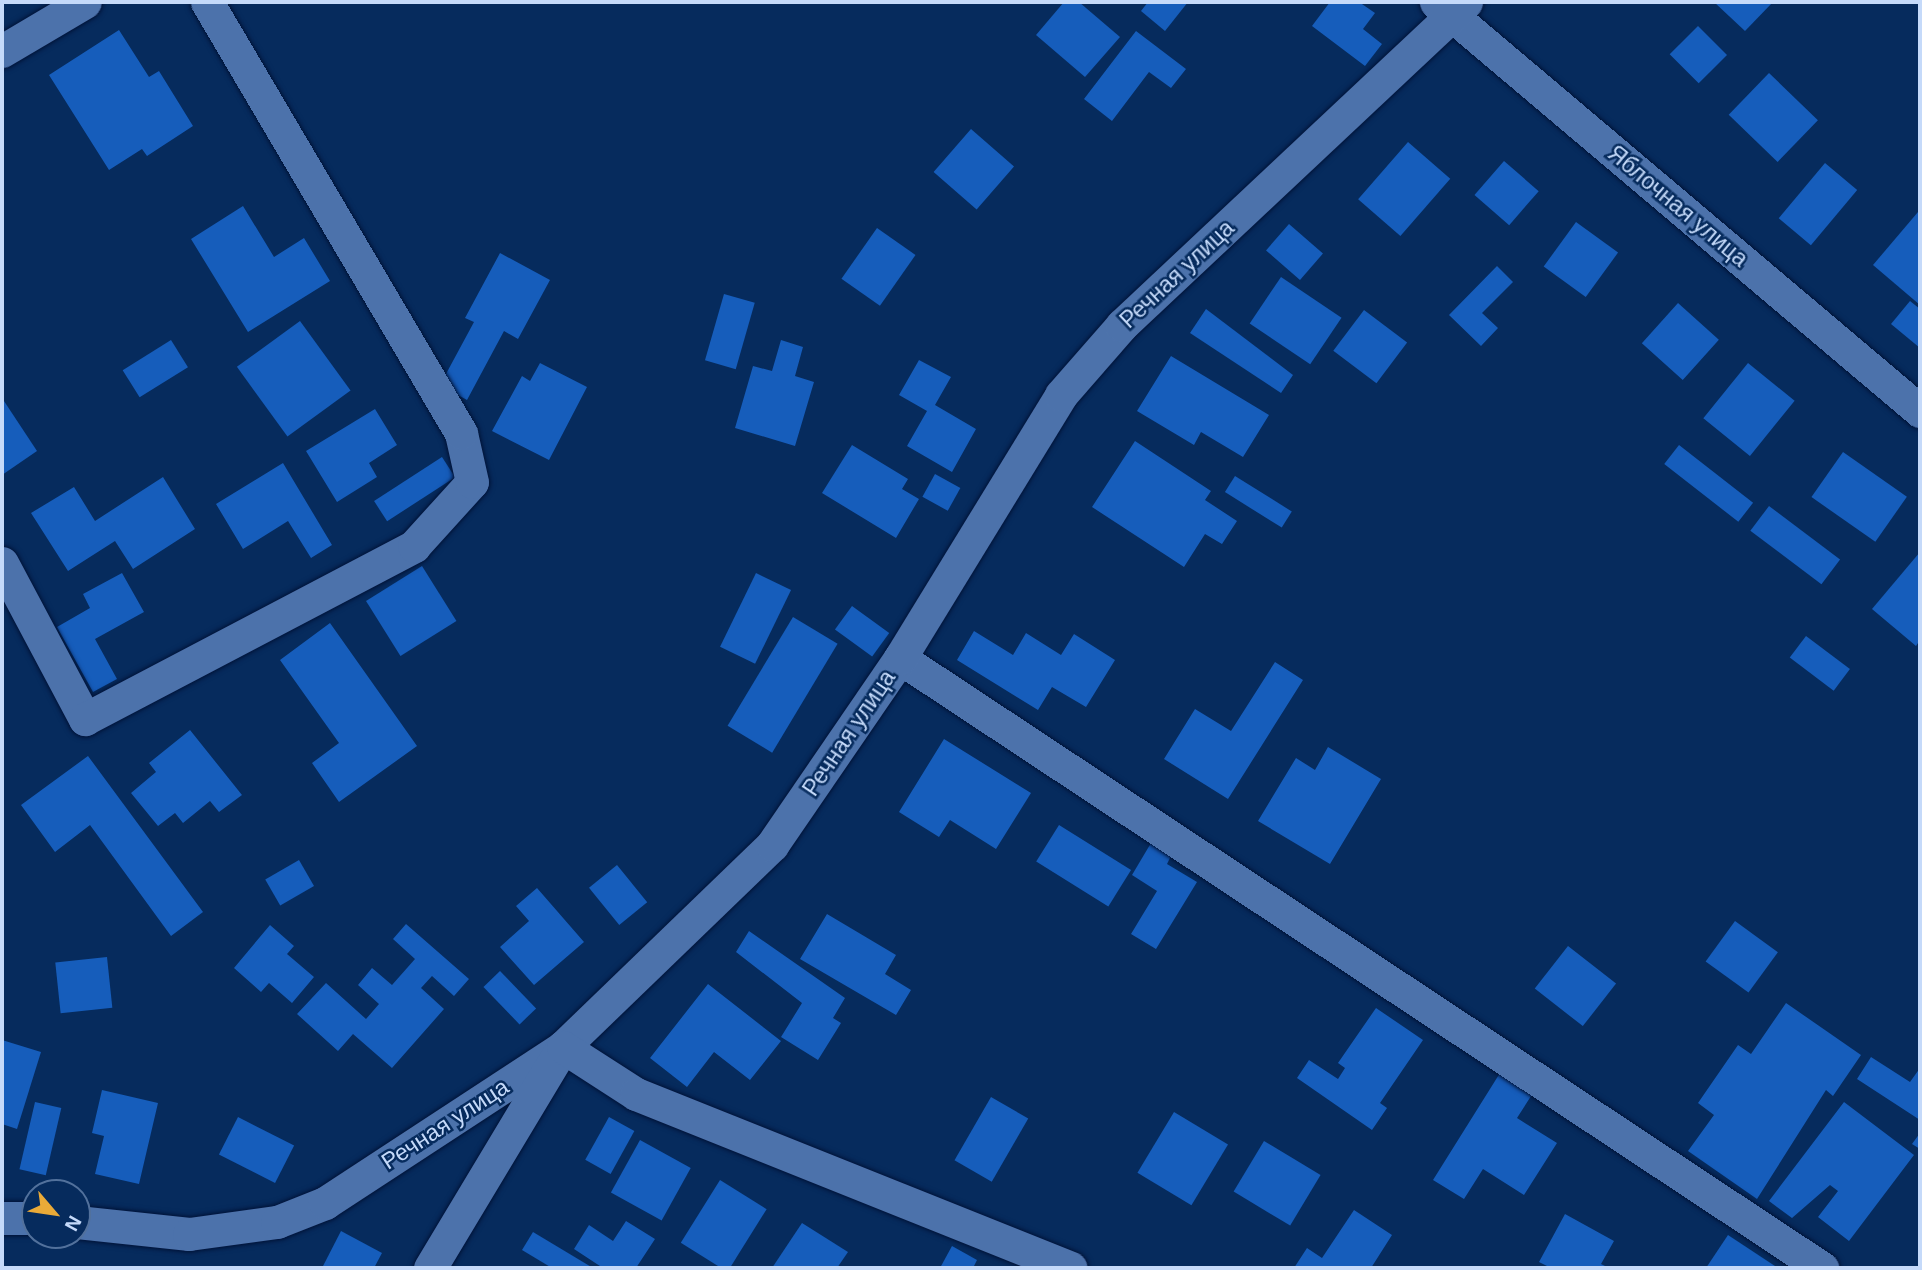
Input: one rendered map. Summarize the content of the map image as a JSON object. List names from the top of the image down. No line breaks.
{"streets":{"street":["Яблочная улица","Речная улица"]},"crossings":[["Яблочная улица","Речная улица"]],"north":"bottom right"}
